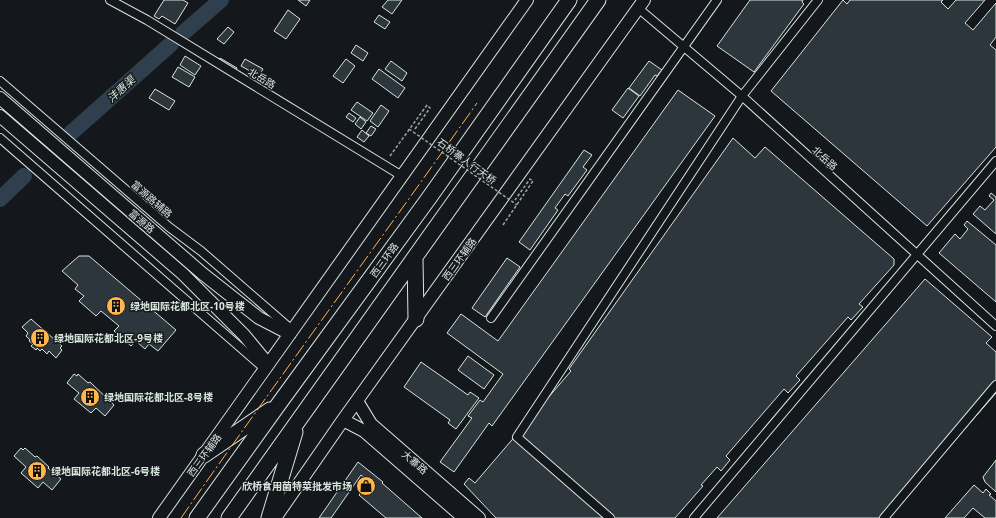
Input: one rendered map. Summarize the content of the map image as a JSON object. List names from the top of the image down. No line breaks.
{"streets":{"highway":["西三环路"],"main road":["富源路","西三环辅路","大寨路"],"street":["北岳路","富源路辅路"],"path":["石桥寨人行天桥"]},"crossings":[["北岳路","西三环辅路"],["富源路辅路","富源路"],["富源路辅路","西三环辅路"],["富源路","西三环辅路"],["西三环辅路","大寨路"]],"water":["沣惠渠"],"places":{"building":["绿地国际花都北区-10号楼","绿地国际花都北区-9号楼","绿地国际花都北区-8号楼","绿地国际花都北区-6号楼"],"shop":["欣桥食用菌特菜批发市场"]}}
